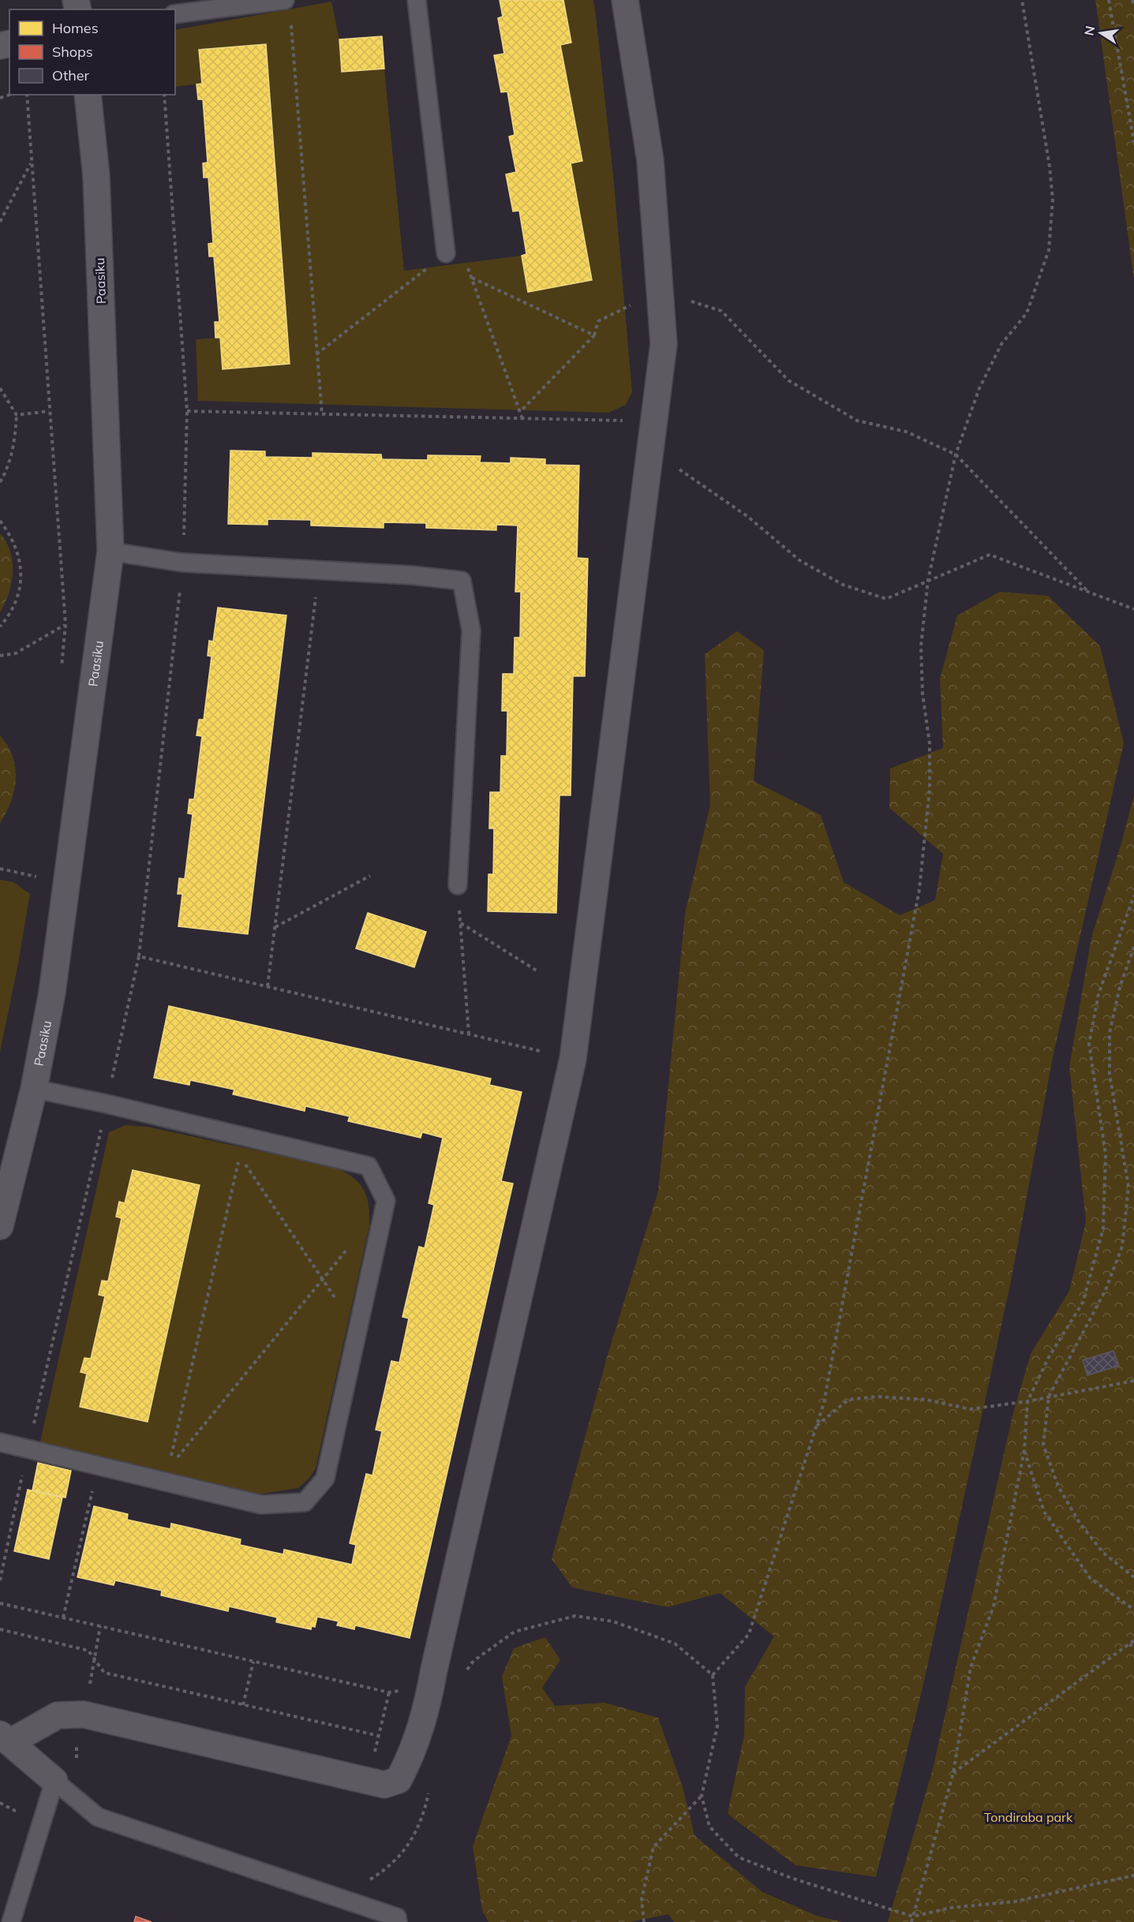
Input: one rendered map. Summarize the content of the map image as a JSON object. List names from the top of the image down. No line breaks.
{"streets":{"street":["Paasiku"]},"parks":["Tondiraba park"],"legend":["Homes","Shops","Other"],"north":"left"}
